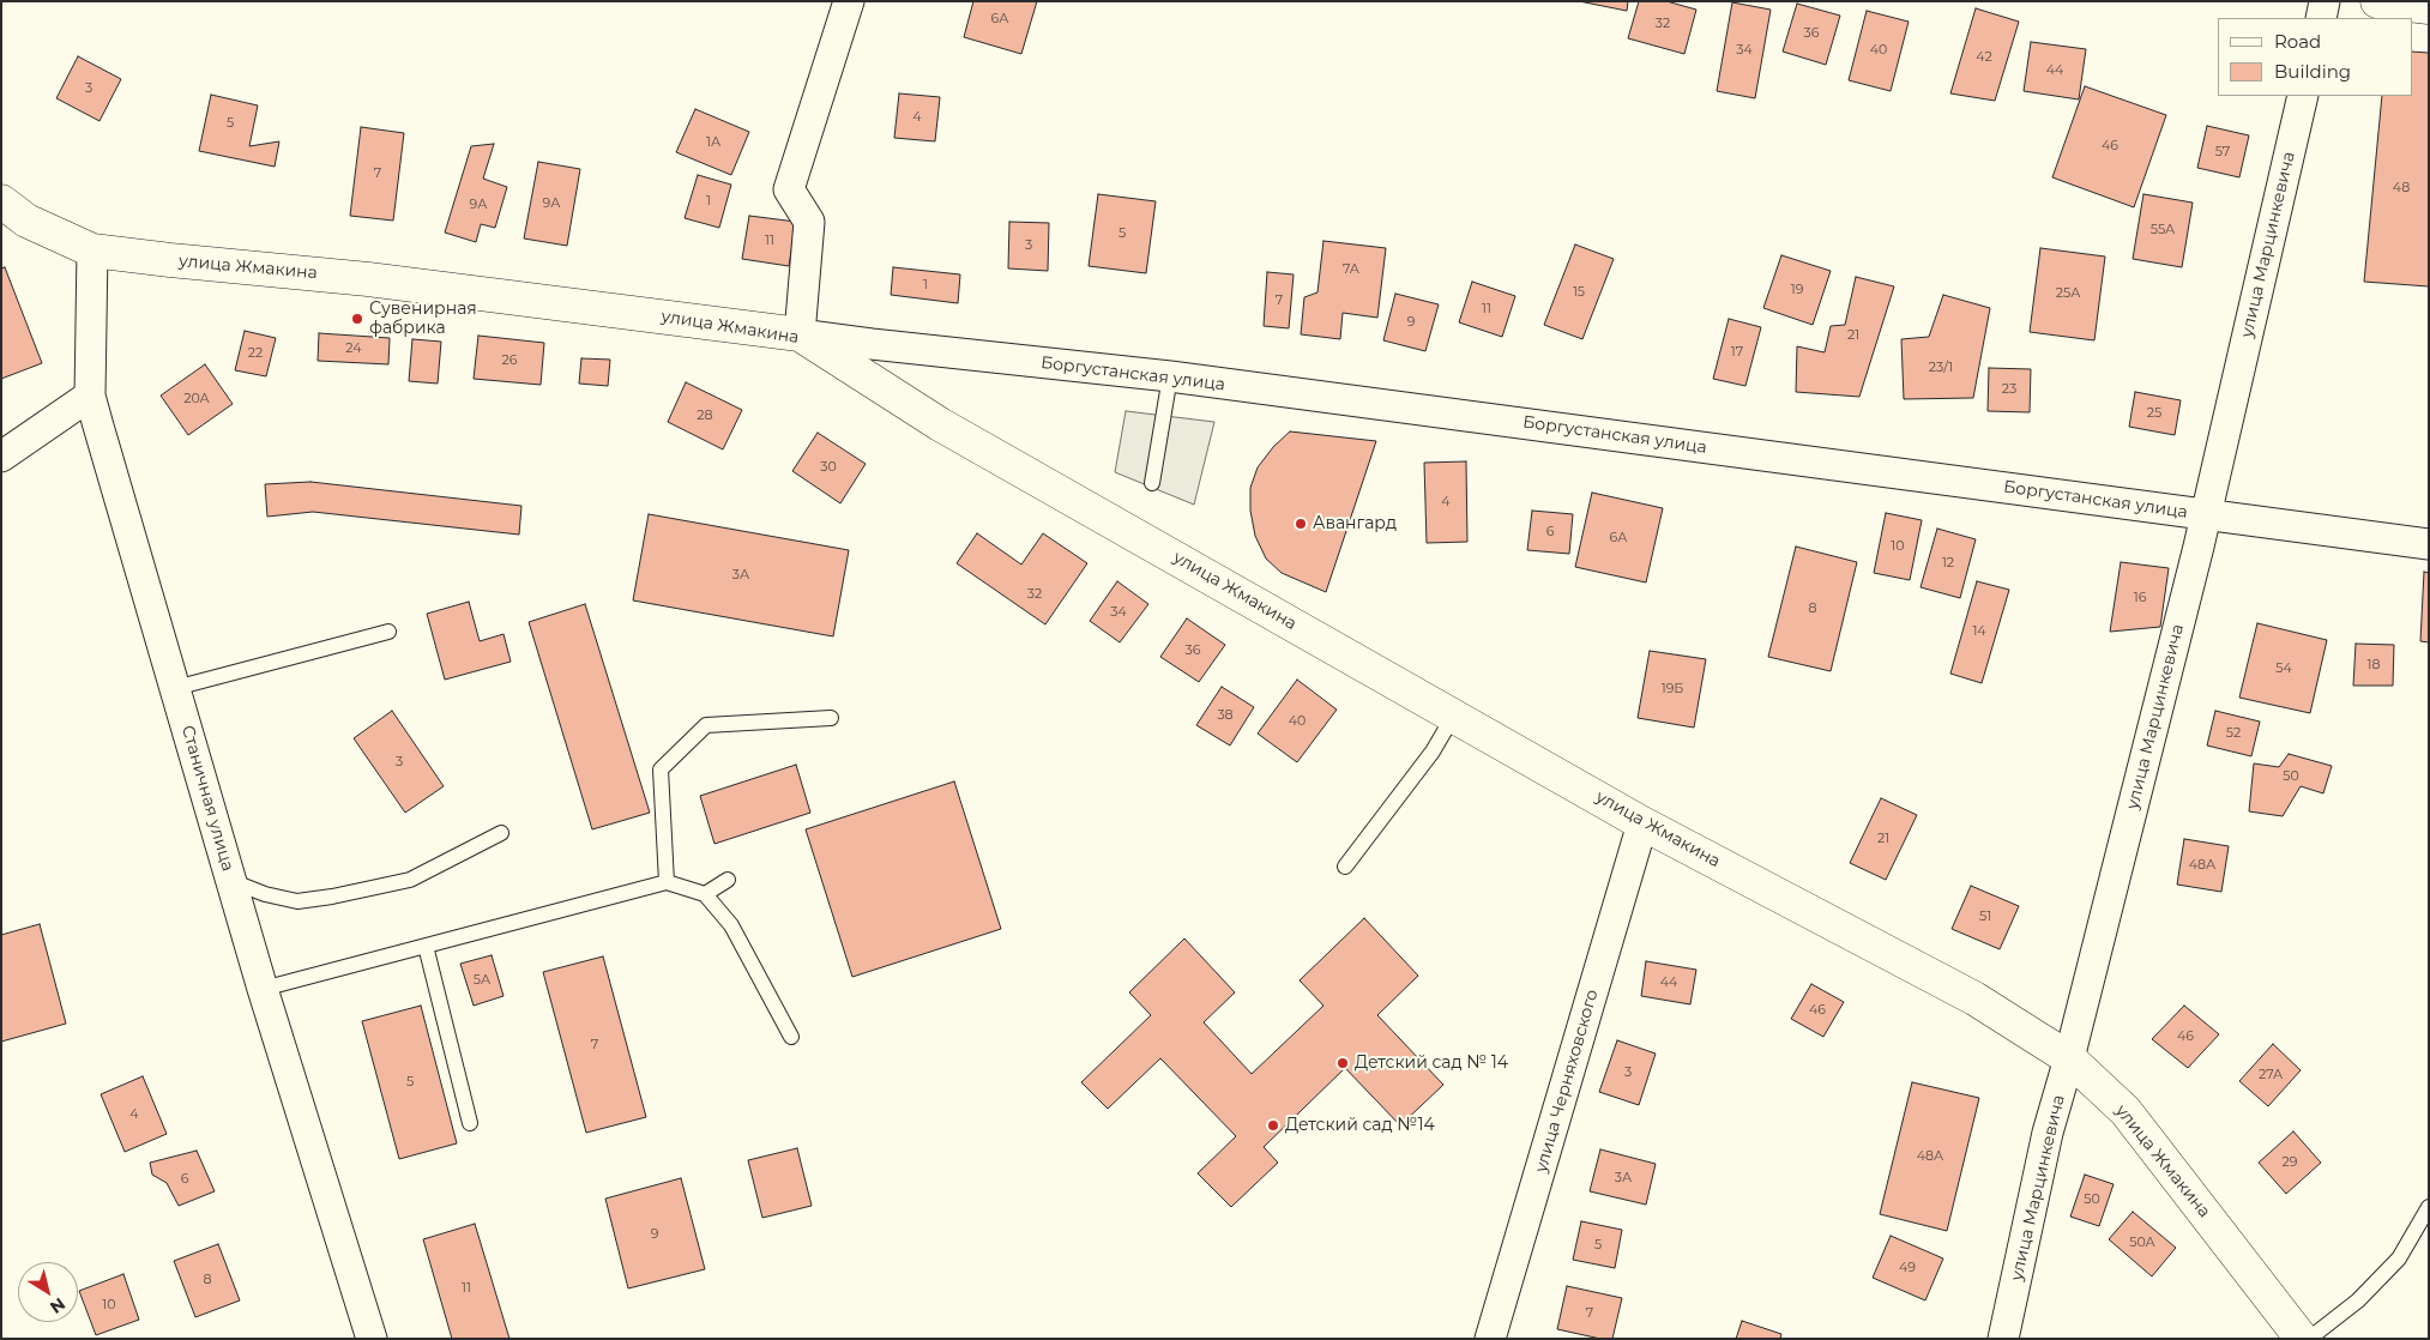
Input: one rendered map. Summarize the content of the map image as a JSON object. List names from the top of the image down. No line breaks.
{"streets":{"street":["улица Марцинкевича","улица Жмакина","Боргустанская улица","Станичная улица","улица Черняховского"]},"crossings":[["улица Марцинкевича","улица Жмакина"],["улица Марцинкевича","Боргустанская улица"],["улица Жмакина","Боргустанская улица"],["улица Жмакина","Станичная улица"],["улица Жмакина","улица Черняховского"]],"places":["Сувенирная фабрика","Авангард","Детский сад № 14","Детский сад №14"],"house_numbers":["6А","32","36","34","40","42","44","3","4","5","1А","46","57","7","48","1","9А","9А","55А","5","11","3","7А","1","19","15","25А","7","11","9","21","24","17","22","26","23/1","23","20А","25","28","30","4","6","6А","10","12","3А","32","16","8","34","14","36","18","54","19Б","38","40","52","3","50","21","48А","51","5А","44","46","46","7","3","27А","5","4","48А","29","3А","6","50","9","50А","5","49","8","11","10","7"],"legend":["Road","Building"],"north":"bottom right"}
